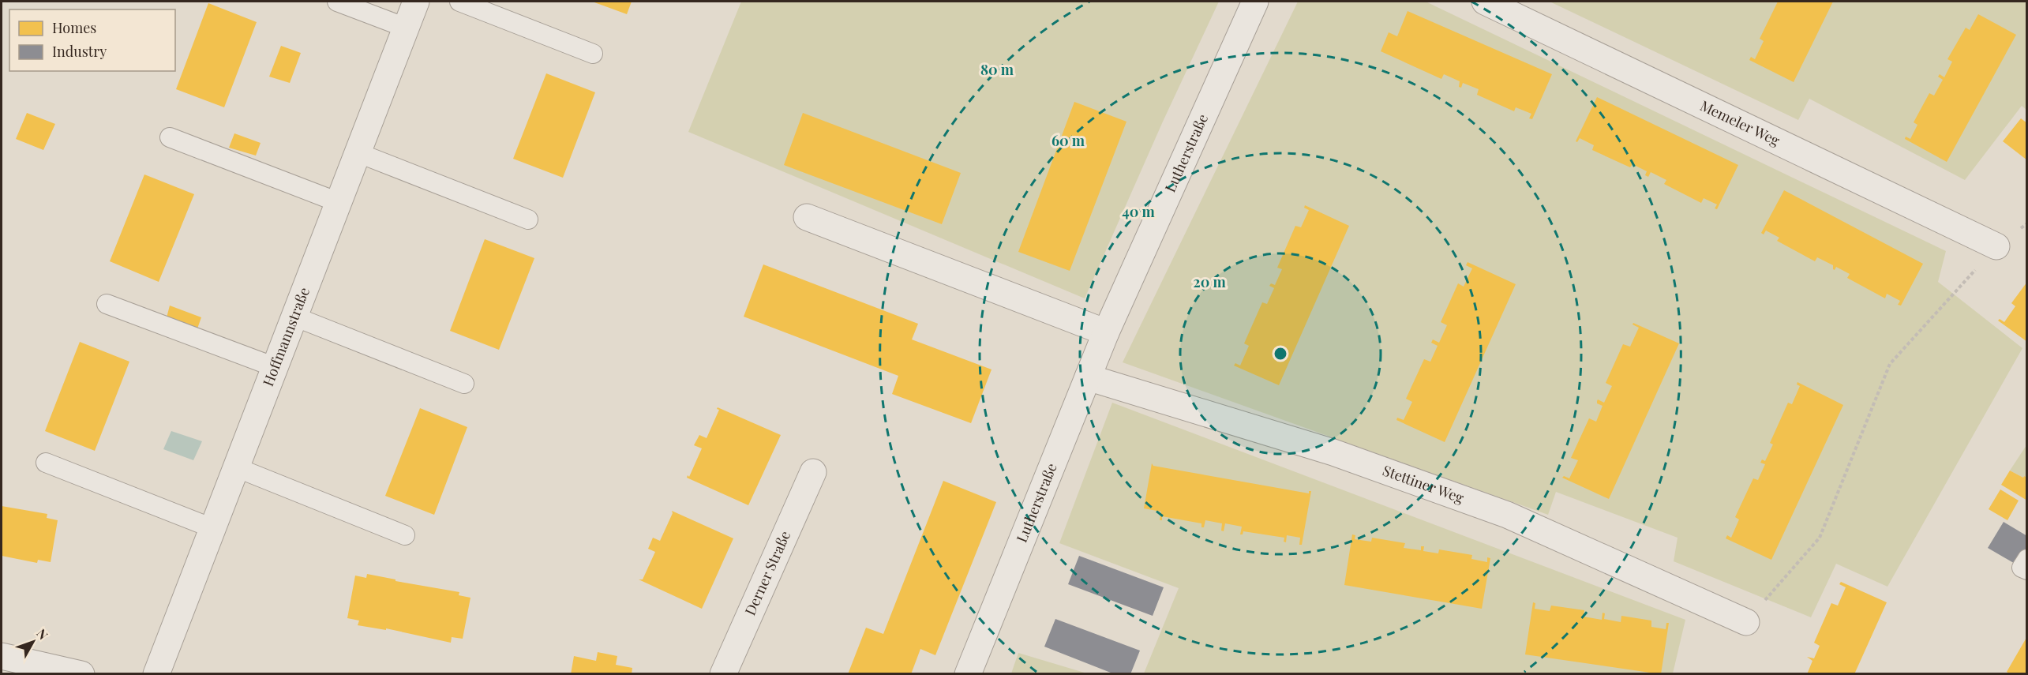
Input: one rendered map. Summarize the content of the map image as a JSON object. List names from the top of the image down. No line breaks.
{"streets":{"street":["Memeler Weg","Lutherstraße","Hoffmannstraße","Stettiner Weg","Derner Straße"]},"crossings":[["Lutherstraße","Stettiner Weg"]],"legend":["Homes","Industry"],"north":"top right","rings":["80 m","60 m","40 m","20 m"]}
